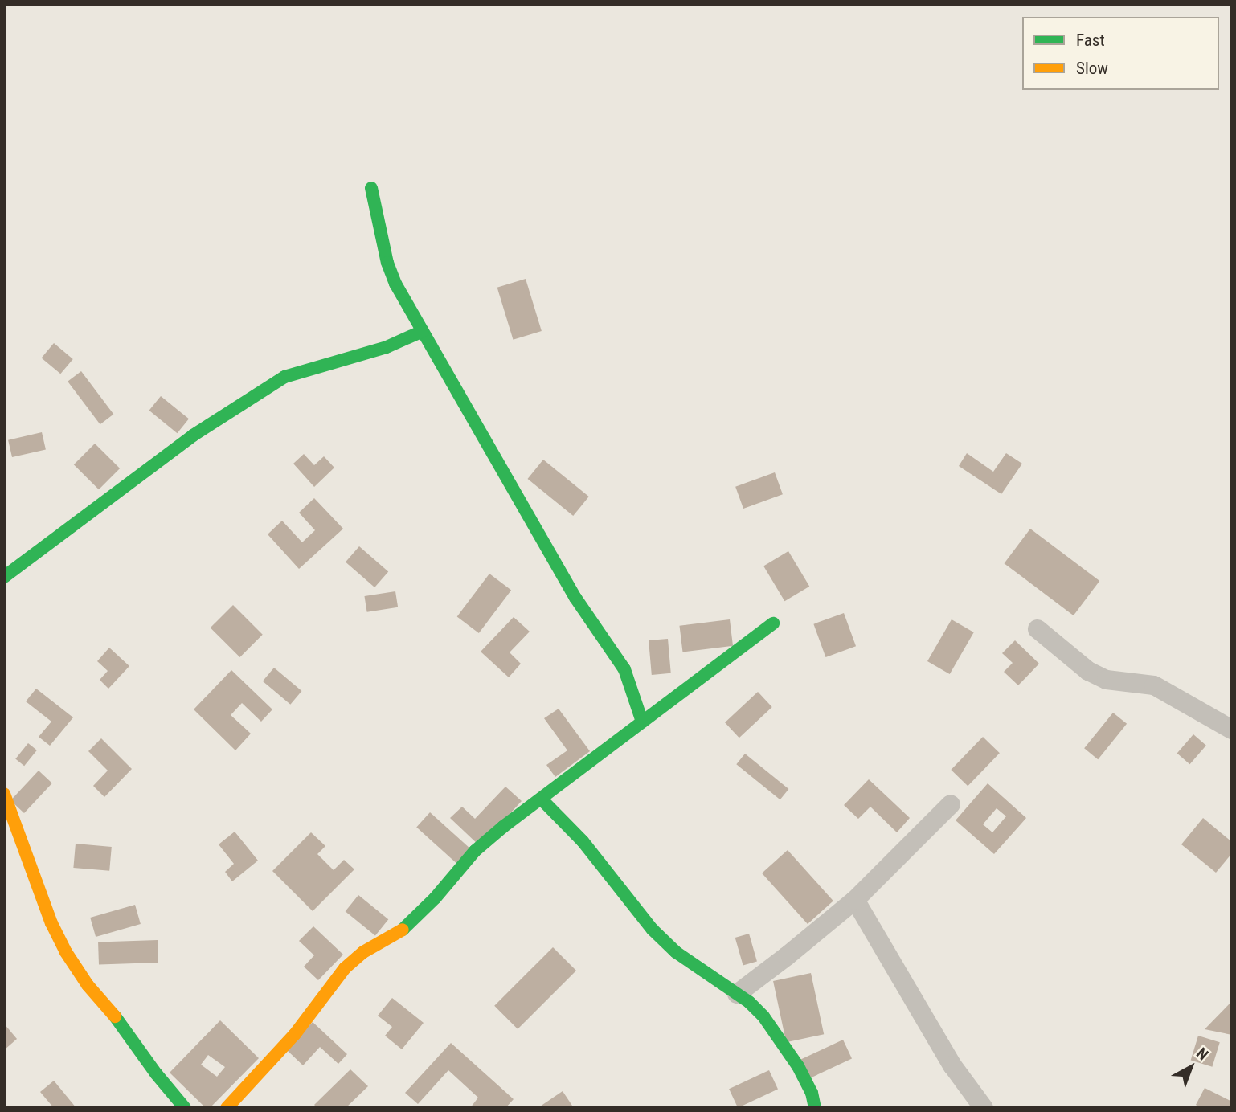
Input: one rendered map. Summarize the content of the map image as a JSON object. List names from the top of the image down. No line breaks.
{"legend":["Fast","Slow"],"north":"top right"}
